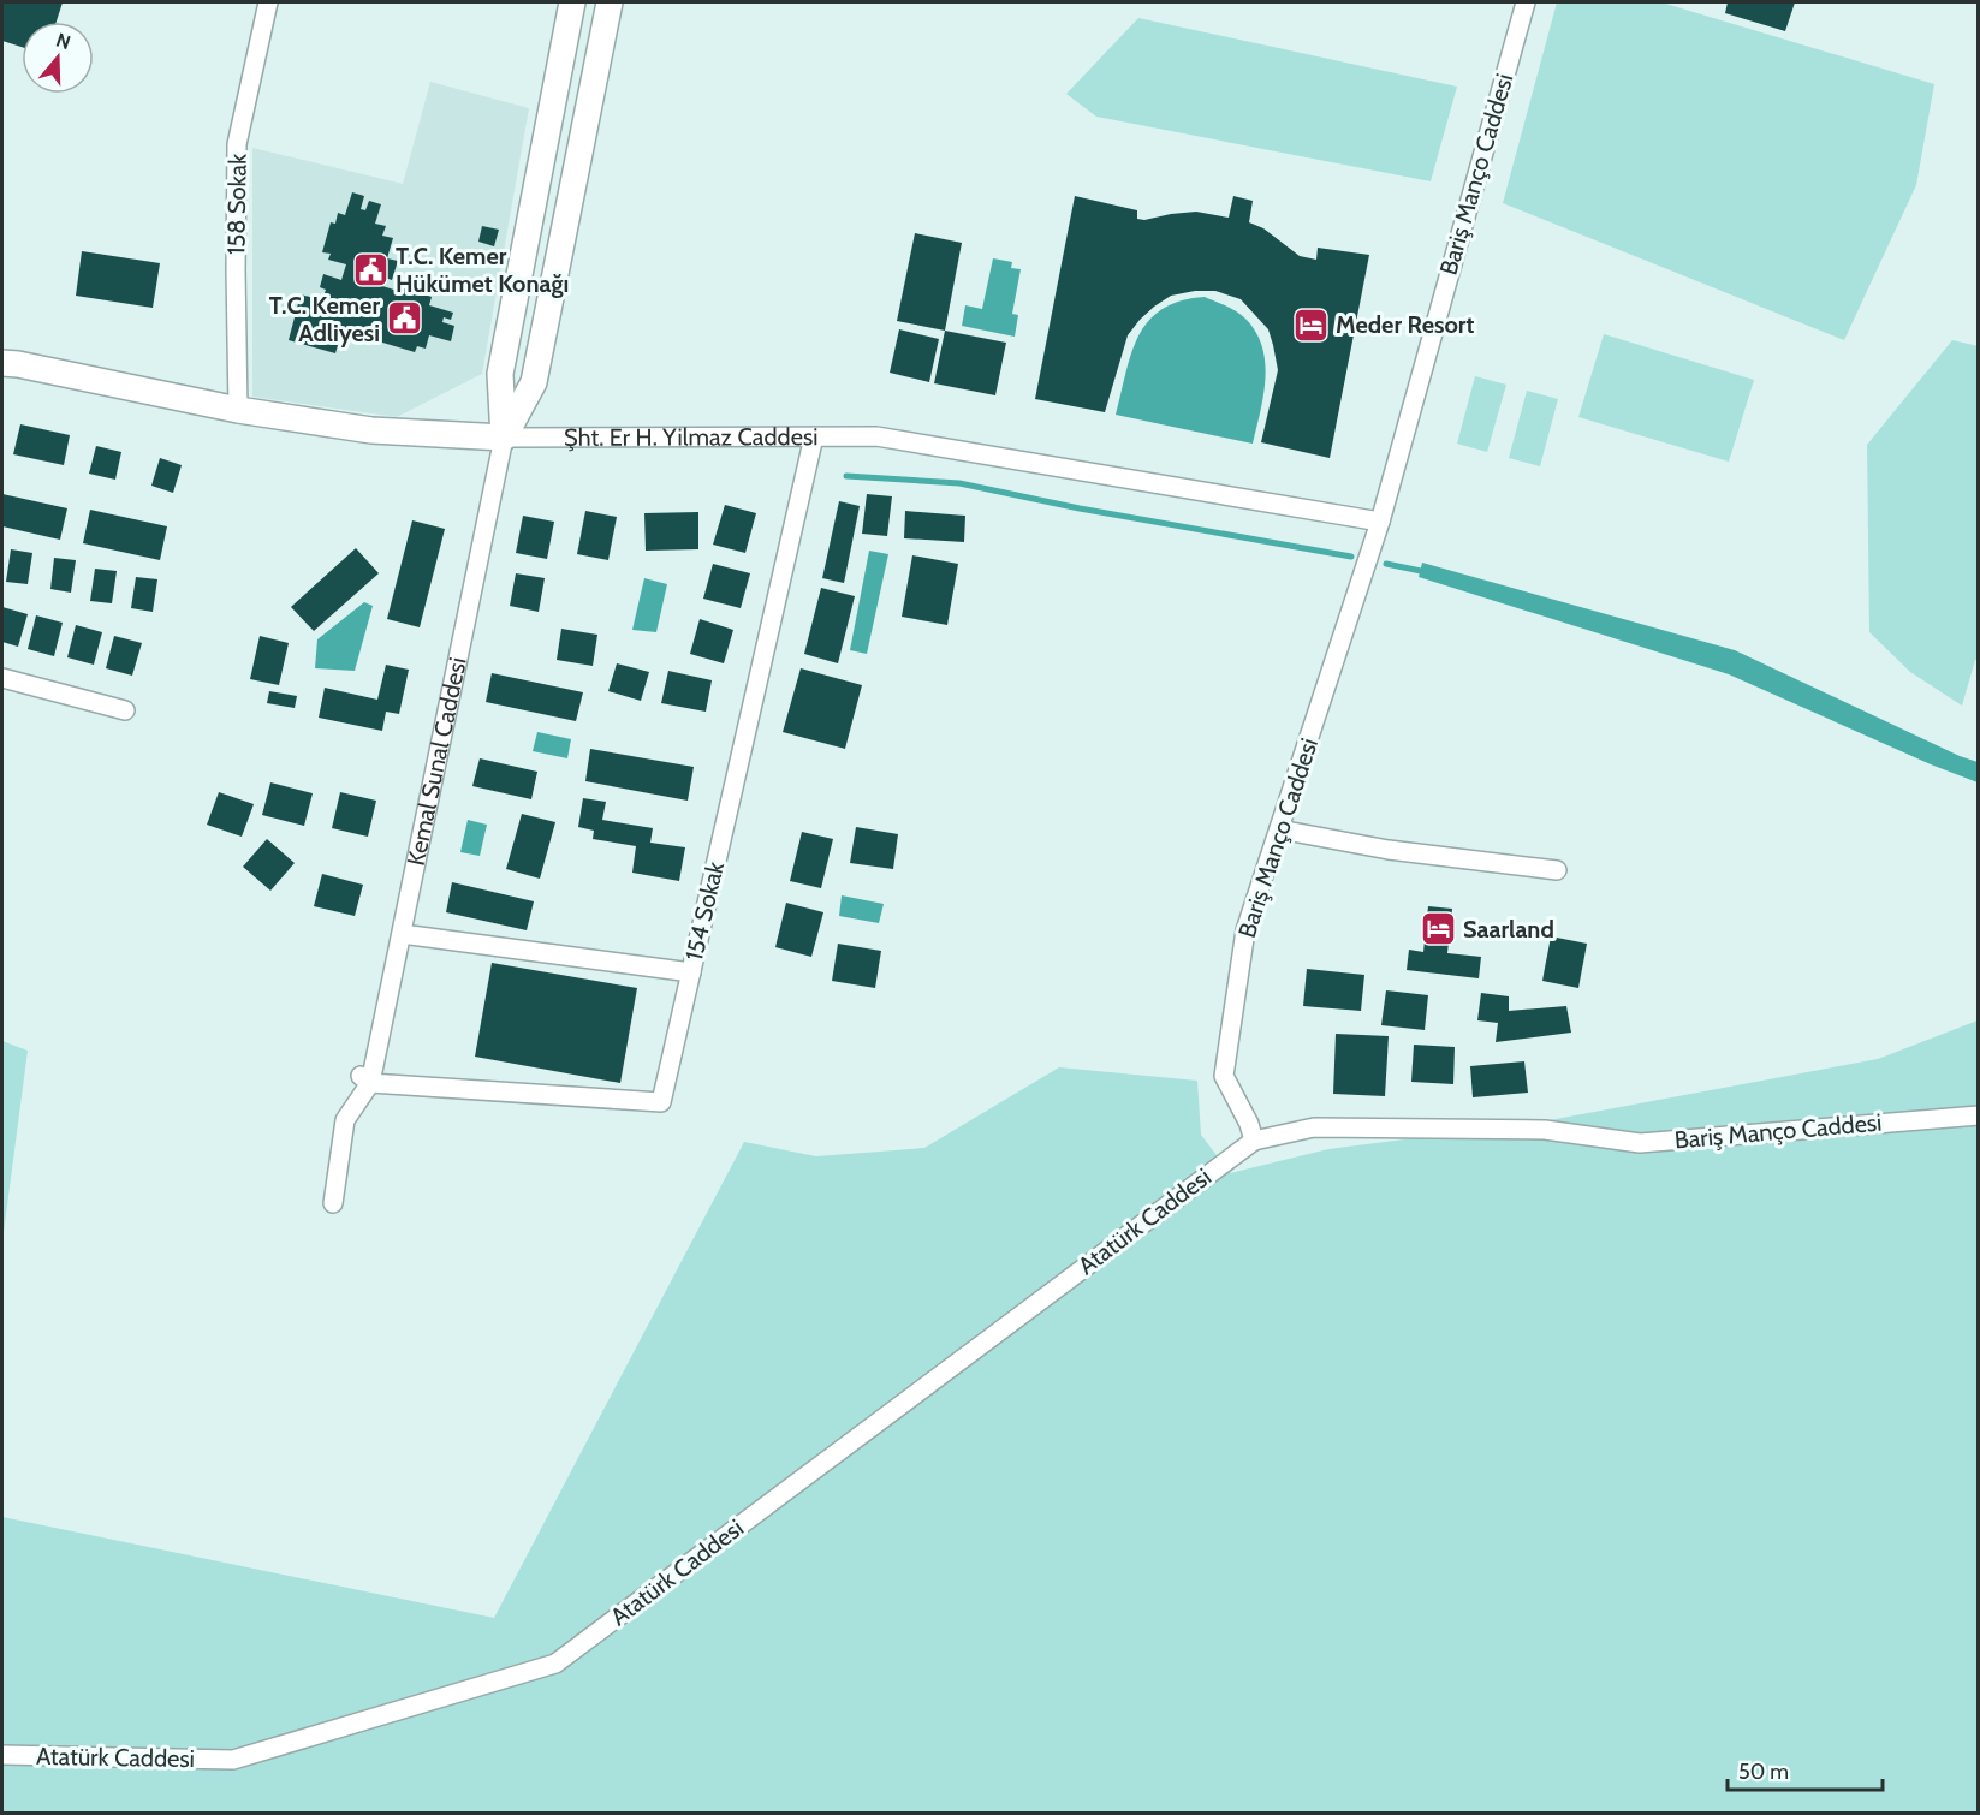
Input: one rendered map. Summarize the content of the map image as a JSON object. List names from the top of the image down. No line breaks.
{"streets":{"street":["Bariş Manço Caddesi","158 Sokak","Şht. Er H. Yilmaz Caddesi","Kemal Sunal Caddesi","154 Sokak","Atatürk Caddesi"]},"crossings":[["Bariş Manço Caddesi","Şht. Er H. Yilmaz Caddesi"],["Bariş Manço Caddesi","Atatürk Caddesi"],["158 Sokak","Şht. Er H. Yilmaz Caddesi"],["Şht. Er H. Yilmaz Caddesi","Kemal Sunal Caddesi"],["Şht. Er H. Yilmaz Caddesi","154 Sokak"],["Kemal Sunal Caddesi","154 Sokak"]],"places":{"public building":["T.C. Kemer Hükümet Konağı","T.C. Kemer Adliyesi"],"hotel":["Meder Resort","Saarland"]},"scale_bar":"50 m","north":"top"}
